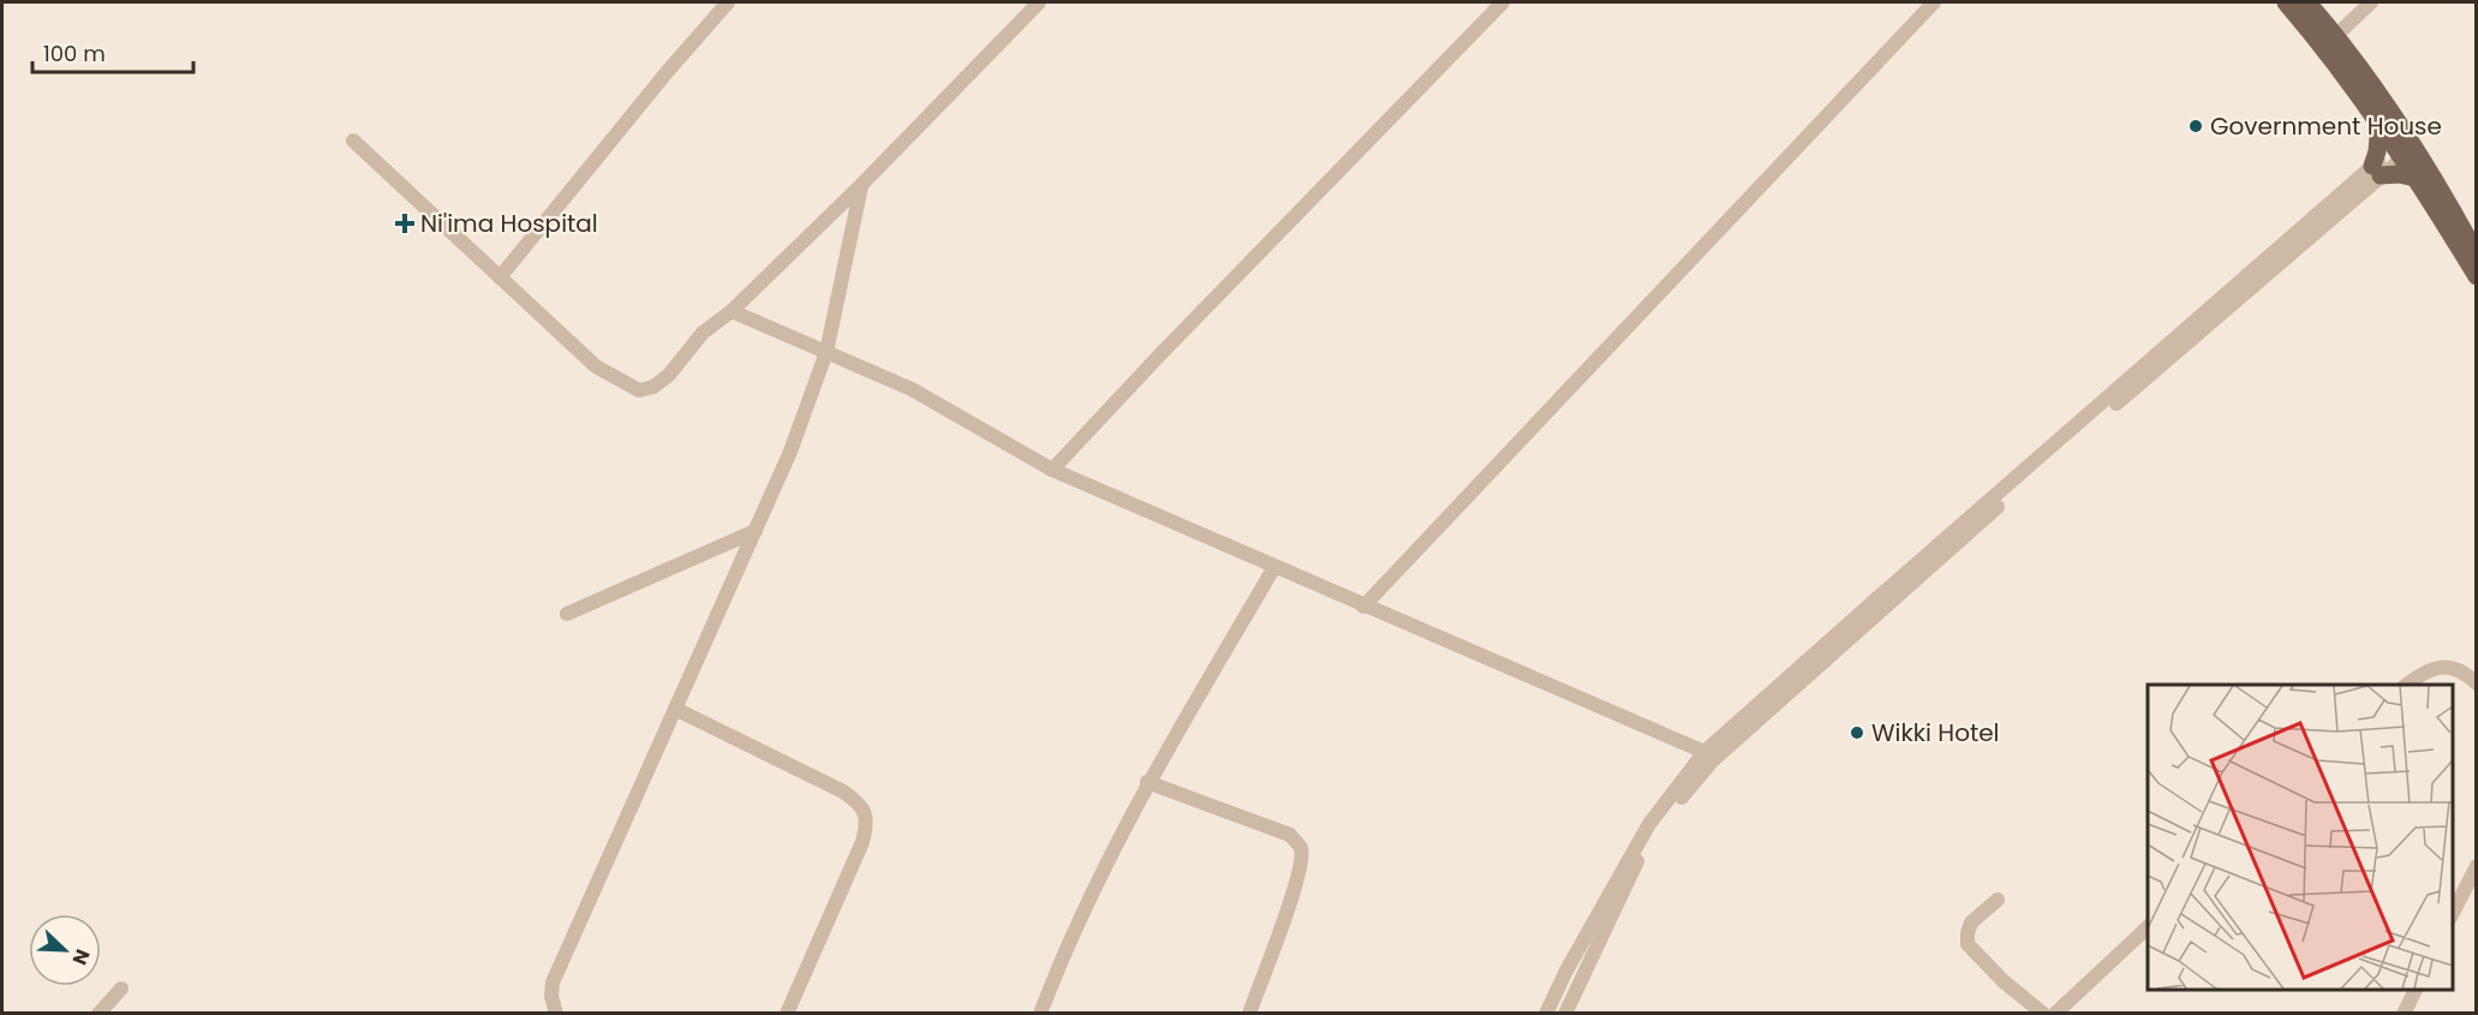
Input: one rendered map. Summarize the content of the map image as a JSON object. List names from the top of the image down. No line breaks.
{"places":{"other":["Government House","Wikki Hotel"],"health":["Ni'ima Hospital"]},"scale_bar":"100 m","north":"bottom right"}
